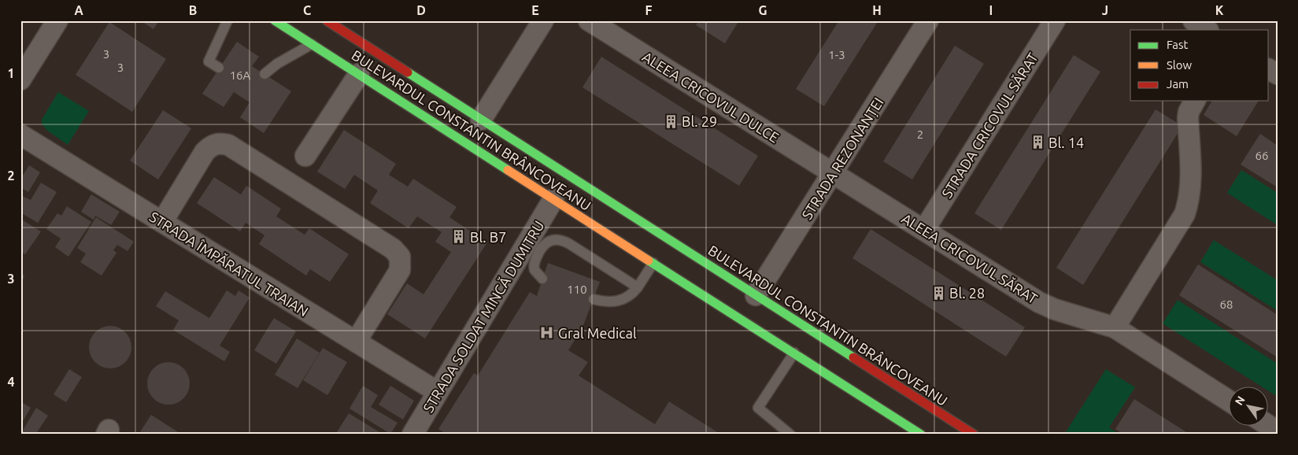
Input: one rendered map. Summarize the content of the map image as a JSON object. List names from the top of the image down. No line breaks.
{"streets":{"main road":["BULEVARDUL CONSTANTIN BRÂNCOVEANU"],"street":["ALEEA CRICOVUL DULCE","STRADA CRICOVUL SĂRAT","STRADA REZONANȚEI","ALEEA CRICOVUL SĂRAT","STRADA ÎMPĂRATUL TRAIAN","STRADA SOLDAT MINCĂ DUMITRU"]},"crossings":[["ALEEA CRICOVUL DULCE","STRADA REZONANȚEI"],["ALEEA CRICOVUL DULCE","ALEEA CRICOVUL SĂRAT"],["STRADA CRICOVUL SĂRAT","ALEEA CRICOVUL SĂRAT"],["BULEVARDUL CONSTANTIN BRÂNCOVEANU","STRADA REZONANȚEI"],["BULEVARDUL CONSTANTIN BRÂNCOVEANU","STRADA SOLDAT MINCĂ DUMITRU"],["STRADA REZONANȚEI","ALEEA CRICOVUL SĂRAT"],["STRADA ÎMPĂRATUL TRAIAN","STRADA SOLDAT MINCĂ DUMITRU"]],"places":{"building":["Bl. 29","Bl. 14","Bl. B7","Bl. 28"],"hospital":["Gral Medical"]},"house_numbers":["3","1-3","3","16A","2","66","110","68"],"legend":["Fast","Slow","Jam"],"north":"top left","grid":{"columns":["A","B","C","D","E","F","G","H","I","J","K"],"rows":["1","2","3","4"]}}
